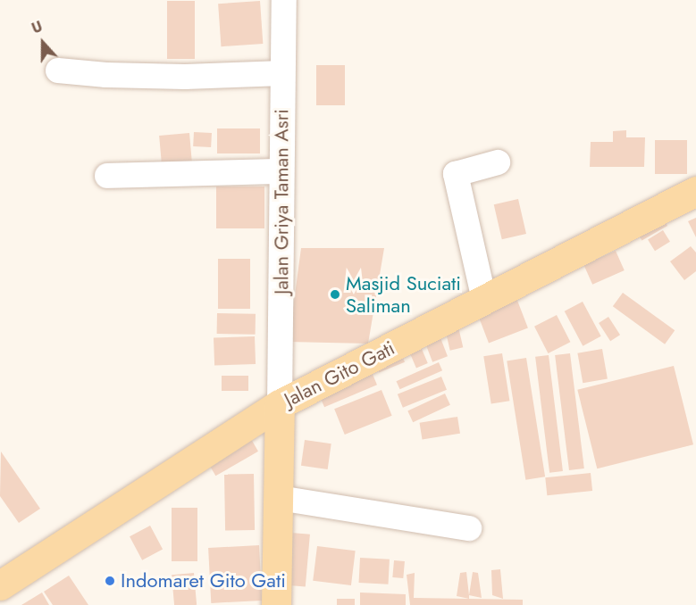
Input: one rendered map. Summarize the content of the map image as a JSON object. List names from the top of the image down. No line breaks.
{"streets":{"main road":["Jalan Gito Gati"],"street":["Jalan Griya Taman Asri"]},"crossings":[["Jalan Griya Taman Asri","Jalan Gito Gati"]],"places":["Masjid Suciati Saliman","Indomaret Gito Gati"],"north":"top"}
